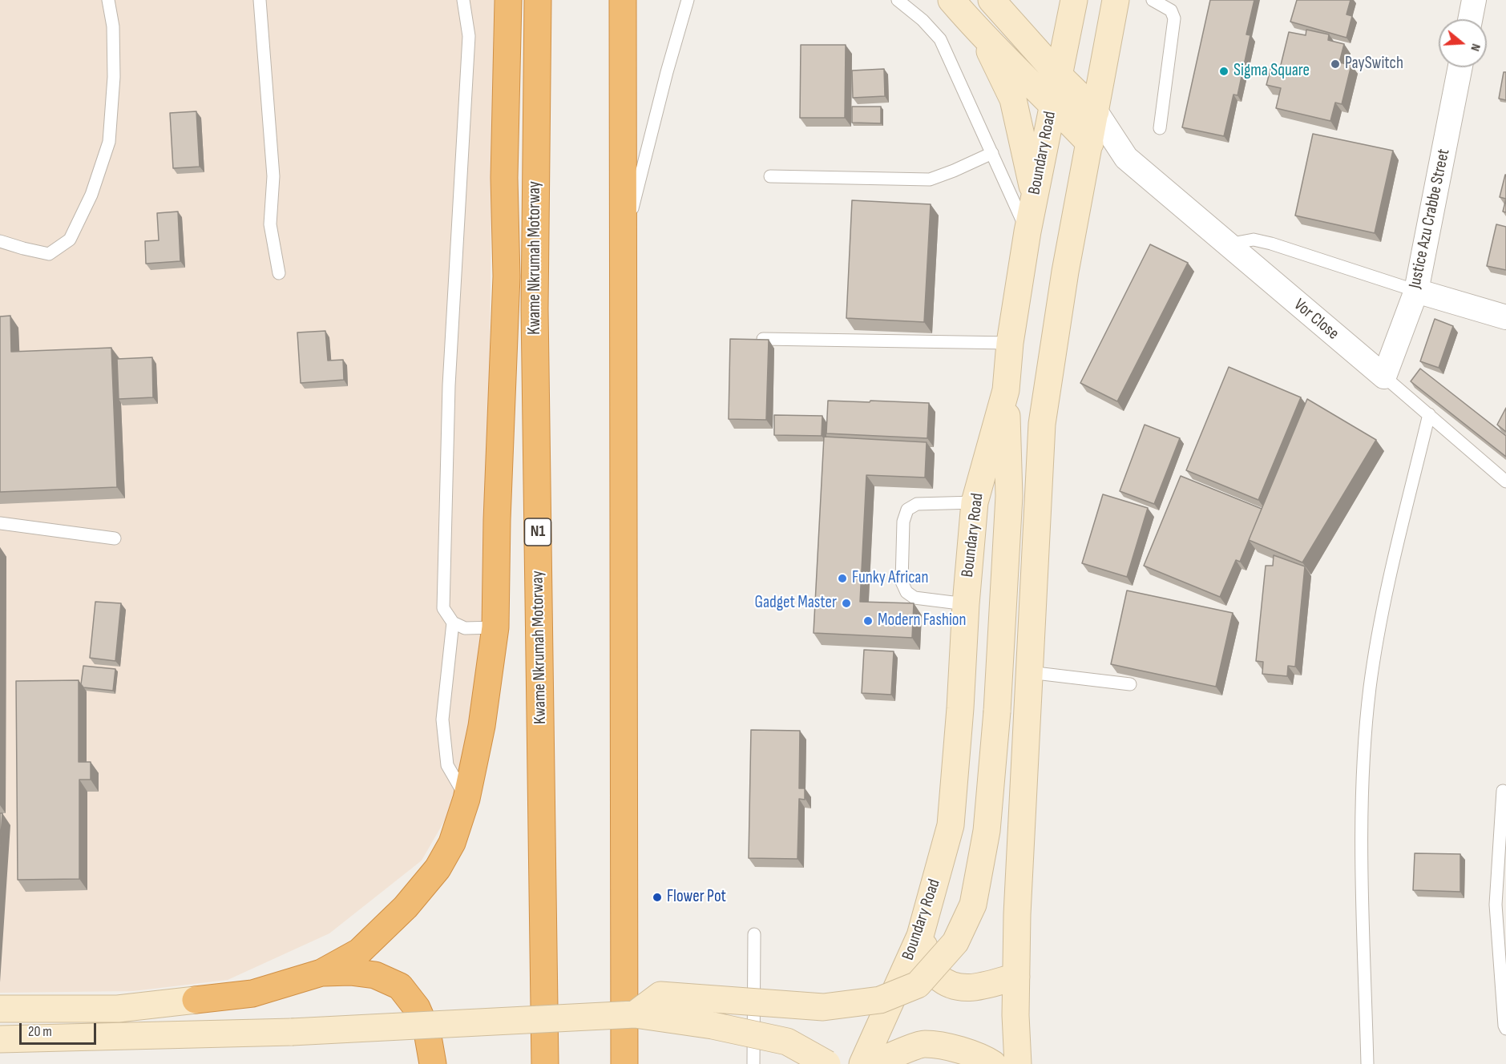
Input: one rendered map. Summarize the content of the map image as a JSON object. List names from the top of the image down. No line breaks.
{"streets":{"highway":["Kwame Nkrumah Motorway","N1"],"main road":["Boundary Road"],"street":["Justice Azu Crabbe Street","Vor Close"]},"crossings":[["Justice Azu Crabbe Street","Vor Close"]],"places":["PaySwitch","Sigma Square","Funky African","Gadget Master","Modern Fashion","Flower Pot"],"scale_bar":"20 m","north":"right"}
